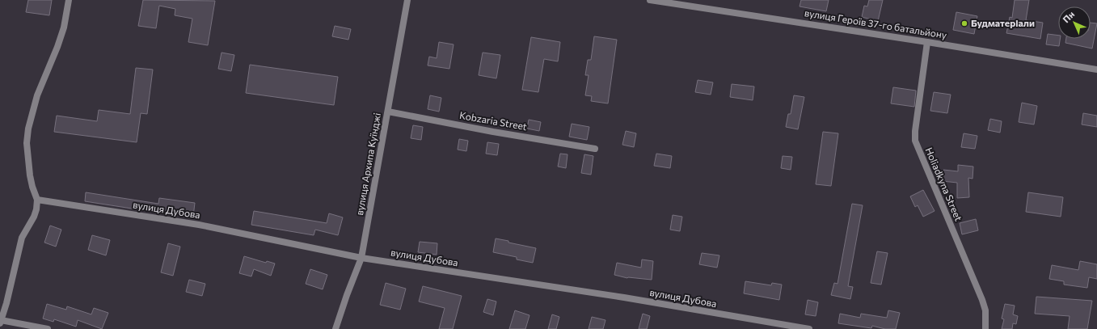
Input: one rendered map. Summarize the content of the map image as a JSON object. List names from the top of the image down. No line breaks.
{"streets":{"street":["вулиця Героїв 37-го батальйону","Kobzaria Street","вулиця Архипа Куїнджі","Holiadkyna Street","вулиця Дубова"]},"crossings":[["вулиця Героїв 37-го батальйону","Holiadkyna Street"],["Kobzaria Street","вулиця Архипа Куїнджі"],["вулиця Архипа Куїнджі","вулиця Дубова"]],"places":["Будматеріали"],"north":"top left"}
